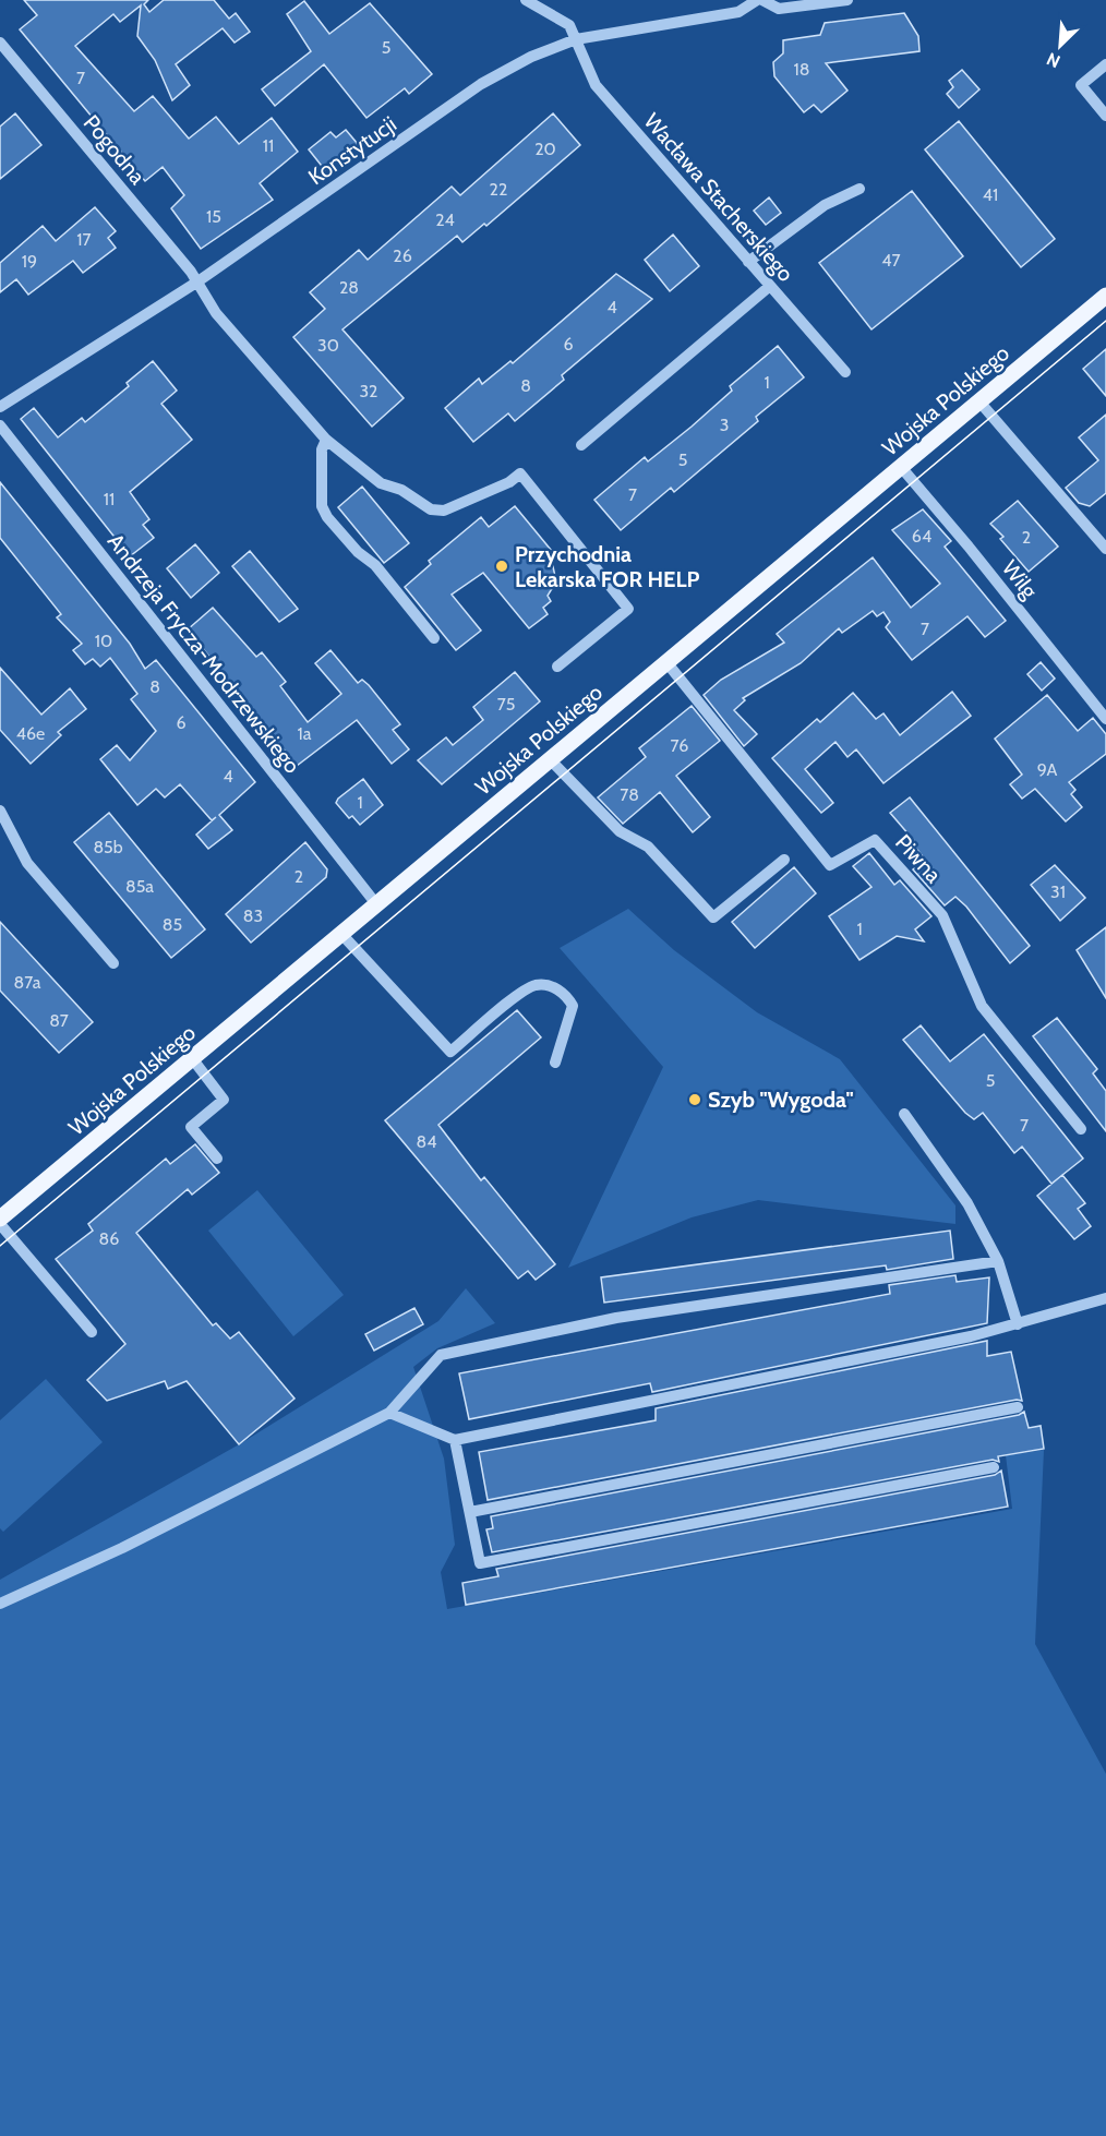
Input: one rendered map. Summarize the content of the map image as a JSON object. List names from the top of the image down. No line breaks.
{"streets":{"main road":["Wojska Polskiego"],"street":["Pogodna","Konstytucji","Wacława Stacherskiego","Wilg","Andrzeja Frycza-Modrzewskiego","Piwna"]},"crossings":[["Pogodna","Konstytucji"],["Konstytucji","Wacława Stacherskiego"],["Wojska Polskiego","Wilg"],["Wojska Polskiego","Andrzeja Frycza-Modrzewskiego"],["Wojska Polskiego","Piwna"]],"places":["Przychodnia Lekarska FOR HELP","Szyb \"Wygoda\""],"house_numbers":["5","18","7","11","20","22","41","15","24","17","26","47","19","28","4","6","30","1","8","32","3","5","7","11","64","2","7","10","8","75","6","46e","1a","76","9A","4","78","1","85b","2","85a","31","83","85","1","87a","87","5","7","84","86"],"north":"bottom left"}
